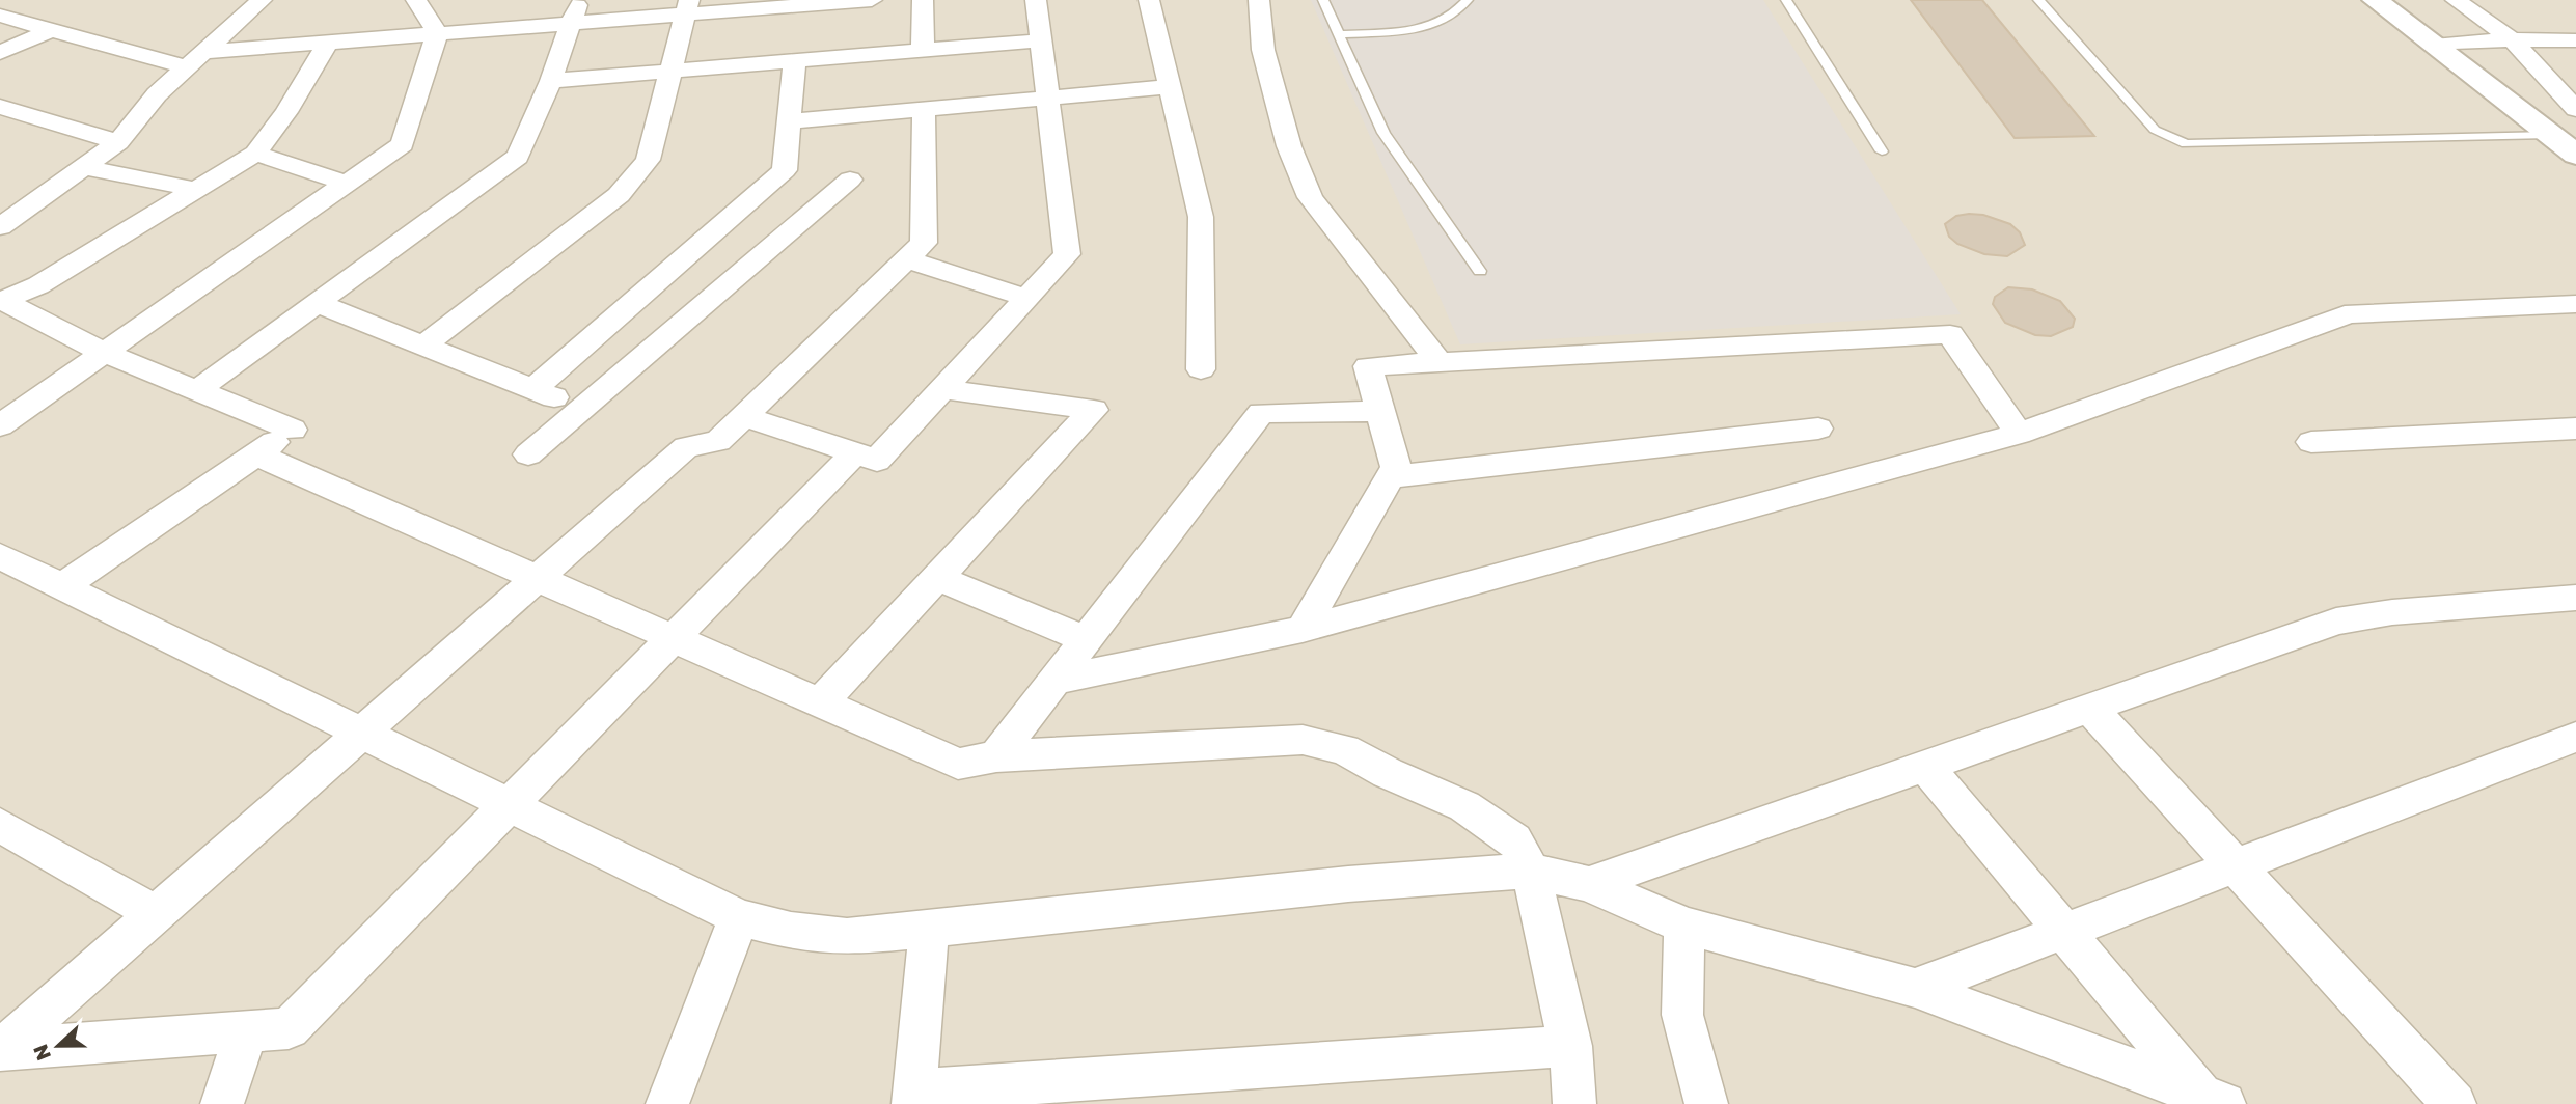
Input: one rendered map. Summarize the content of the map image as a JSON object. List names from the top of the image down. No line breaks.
{"north":"left"}
